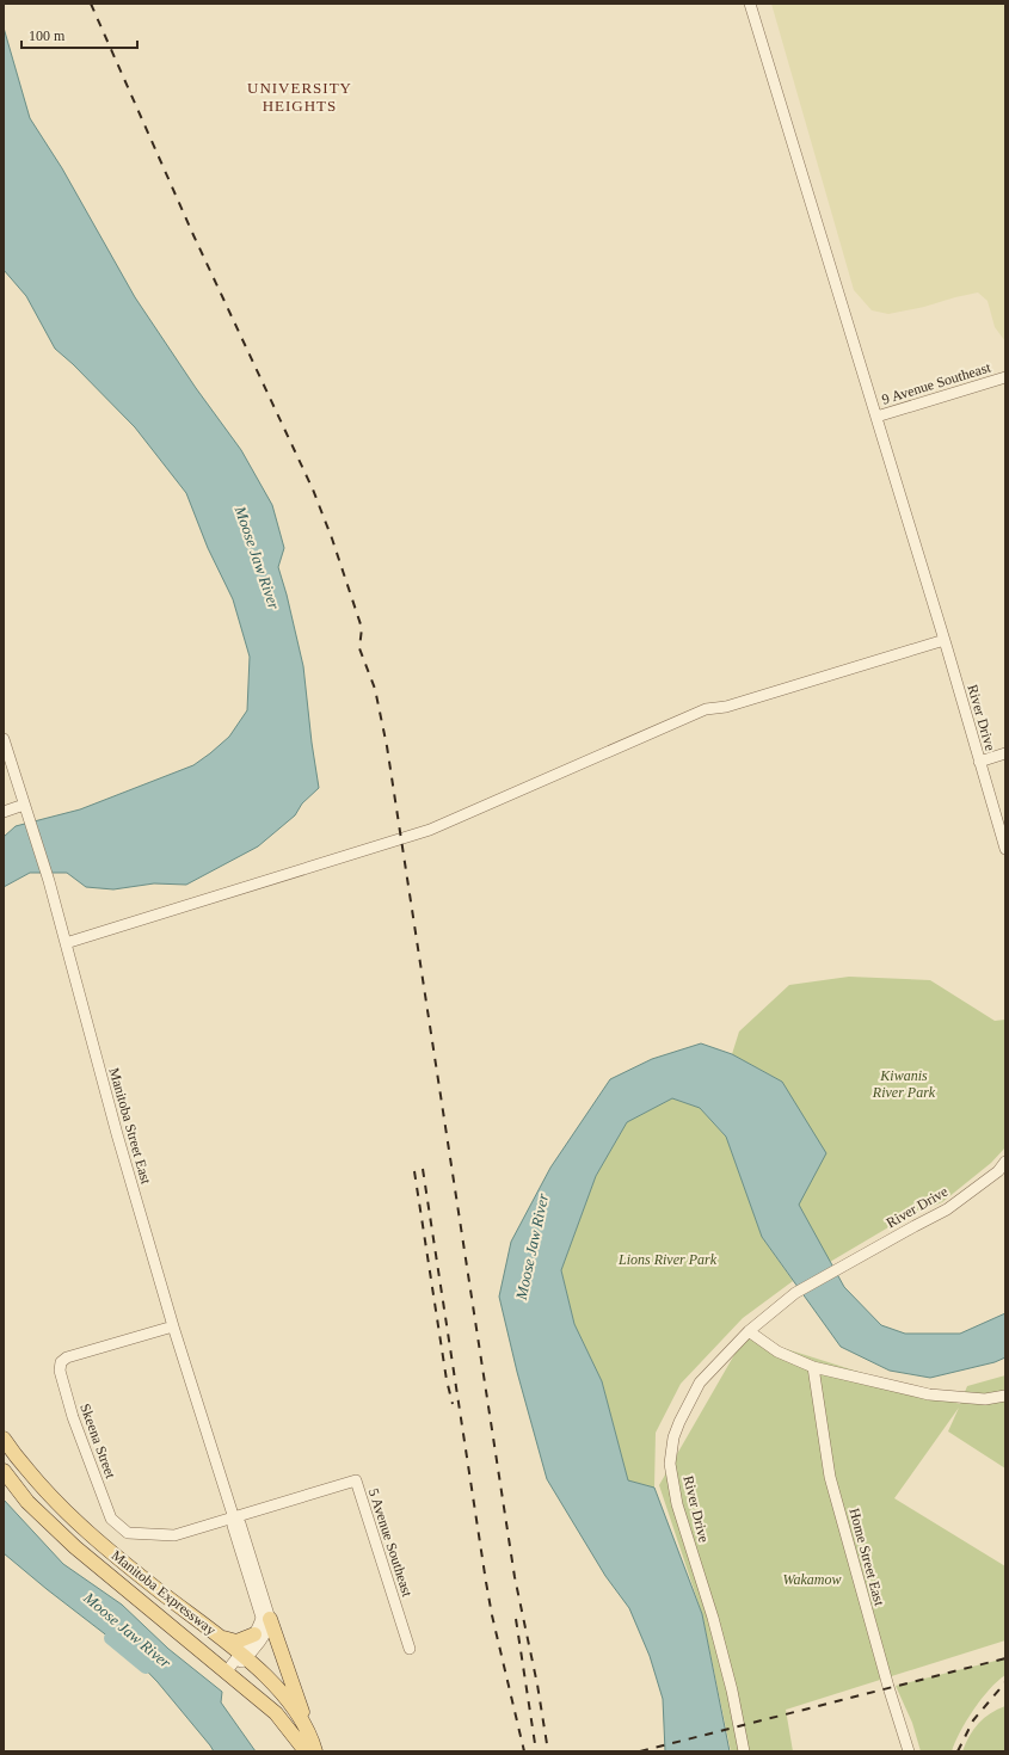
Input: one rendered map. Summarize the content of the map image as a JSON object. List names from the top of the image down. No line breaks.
{"streets":{"main road":["Manitoba Expressway"],"street":["9 Avenue Southeast","River Drive","Manitoba Street East","Skeena Street","5 Avenue Southeast","Home Street East"]},"crossings":[["9 Avenue Southeast","River Drive"],["Manitoba Street East","Skeena Street"],["Manitoba Street East","5 Avenue Southeast"],["Manitoba Street East","Manitoba Expressway"],["Skeena Street","5 Avenue Southeast"]],"districts":["UNIVERSITY HEIGHTS"],"water":["Moose Jaw River"],"parks":["Kiwanis River Park","Lions River Park","Wakamow"],"scale_bar":"100 m"}
